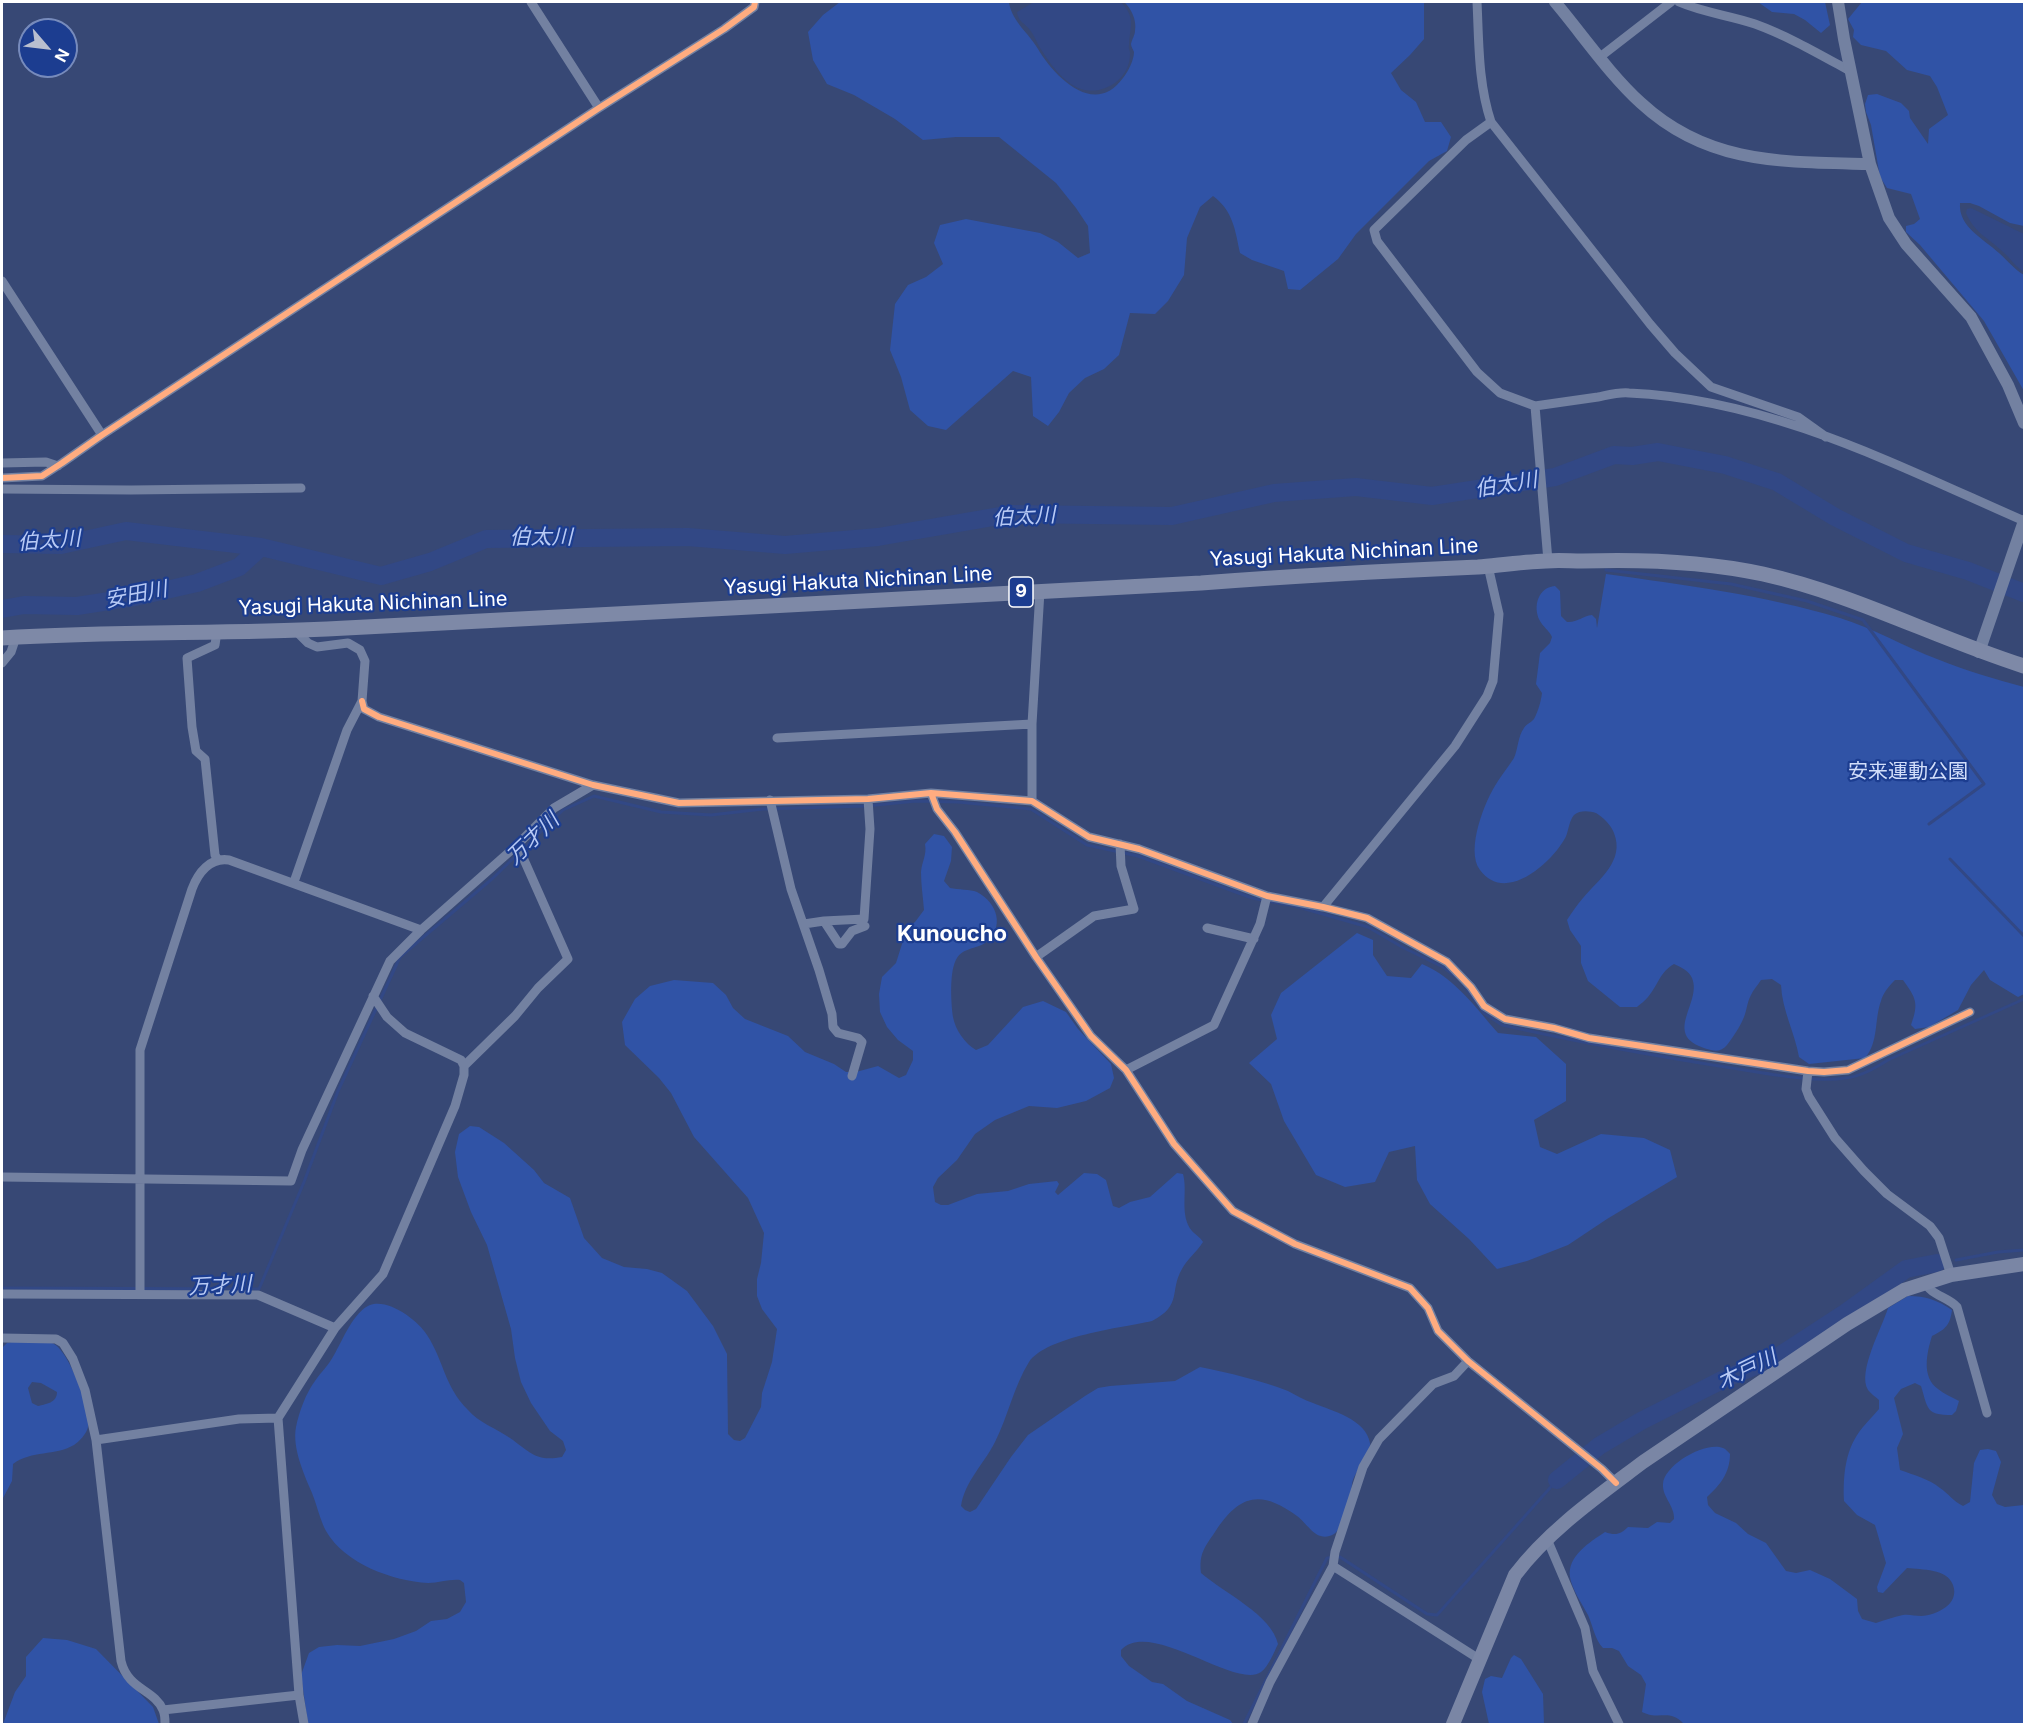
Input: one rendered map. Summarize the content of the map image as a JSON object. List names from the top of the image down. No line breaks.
{"streets":{"main road":["Yasugi Hakuta Nichinan Line","9"]},"districts":["Kunoucho"],"water":["伯太川","安田川","万才川","木戸川"],"parks":["安来運動公園"],"north":"bottom right"}
